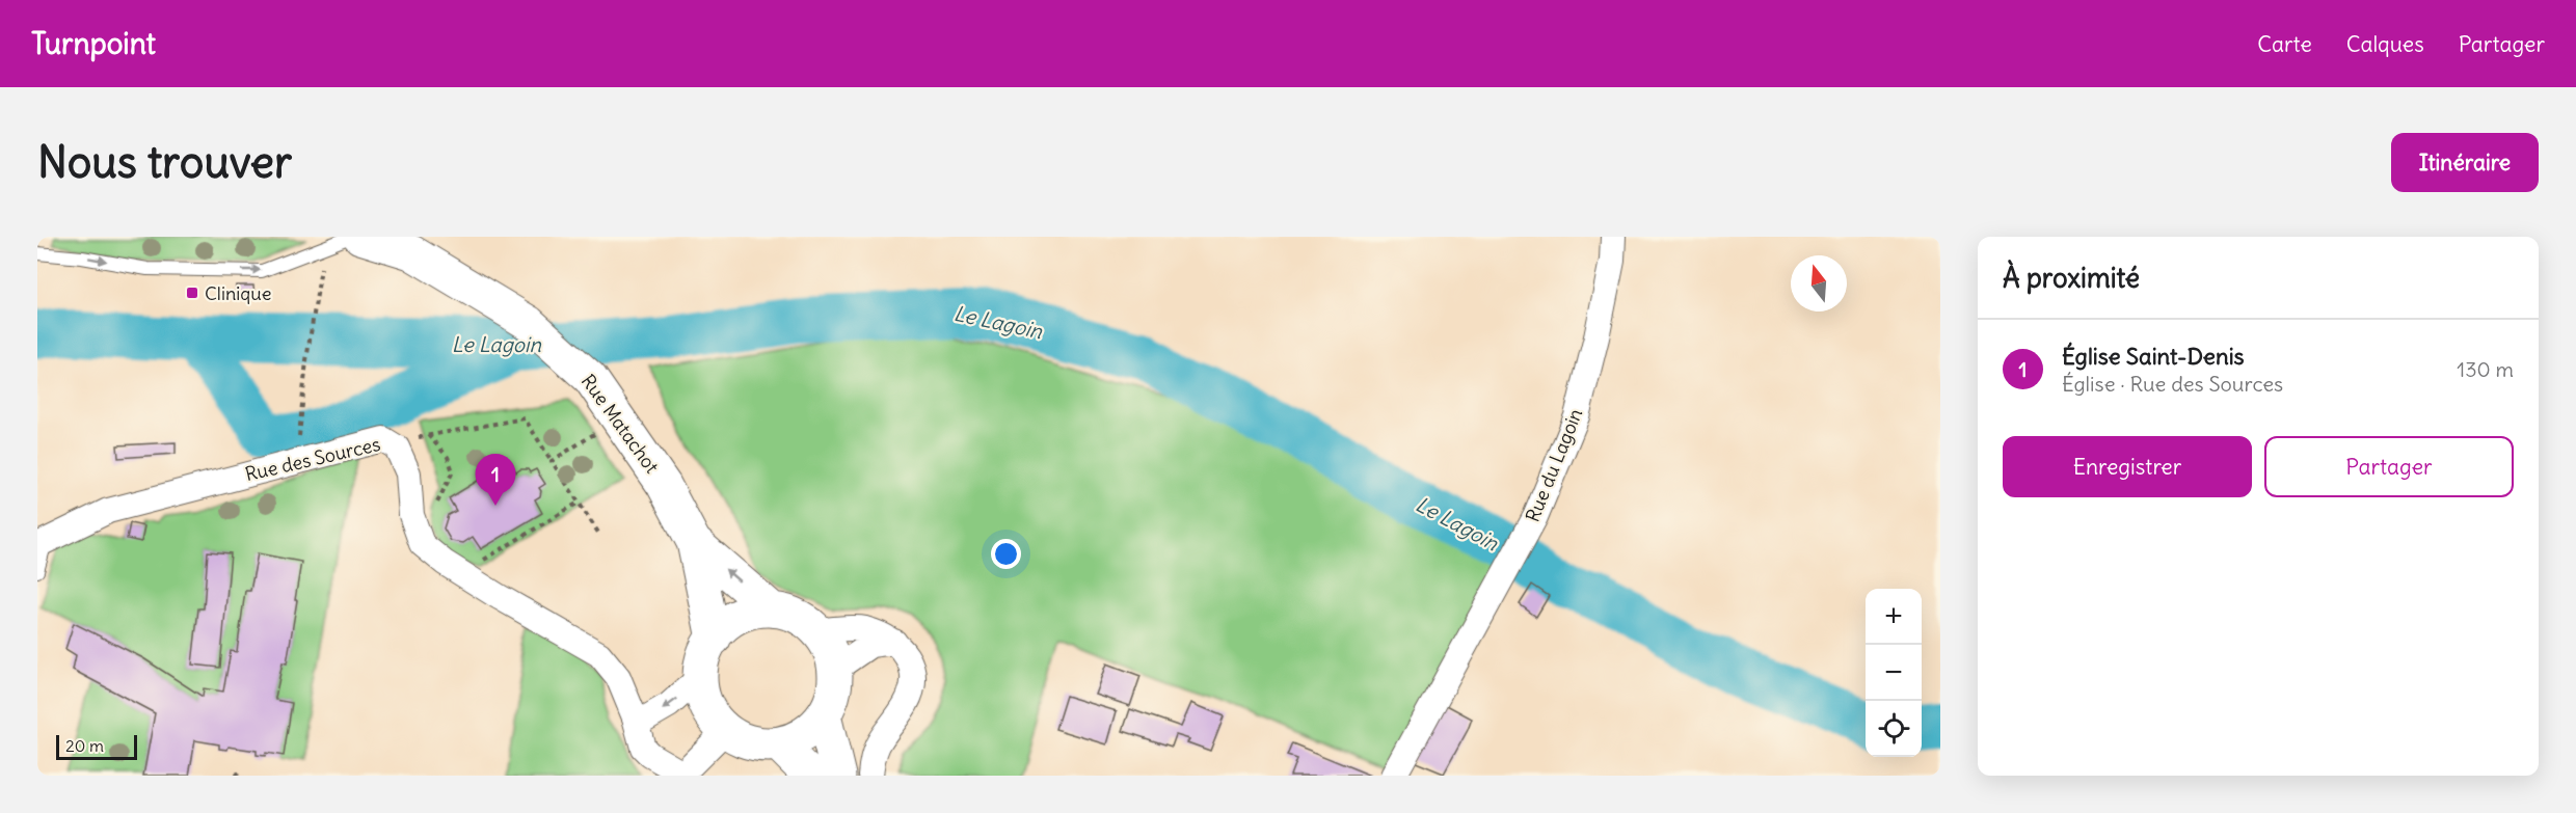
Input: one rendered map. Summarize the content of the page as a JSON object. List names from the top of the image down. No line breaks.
{"streets":{"main road":["Rue Matachot"],"street":["Rue des Sources","Rue du Lagoin"]},"water":["Le Lagoin"],"places":{"transit":["Clinique"]},"scale_bar":"20 m","north":"top","page":{"header":"Turnpoint","nav":["Carte","Calques","Partager"],"buttons":["Itinéraire",["Enregistrer","Partager"]],"title":"Nous trouver","heading":"À proximité","list":[{"mark":"1","name":"Église Saint-Denis","note":"Église · Rue des Sources","value":"130 m"}],"pins":"1","map_buttons":["+","−"],"scale":"20 m"}}
